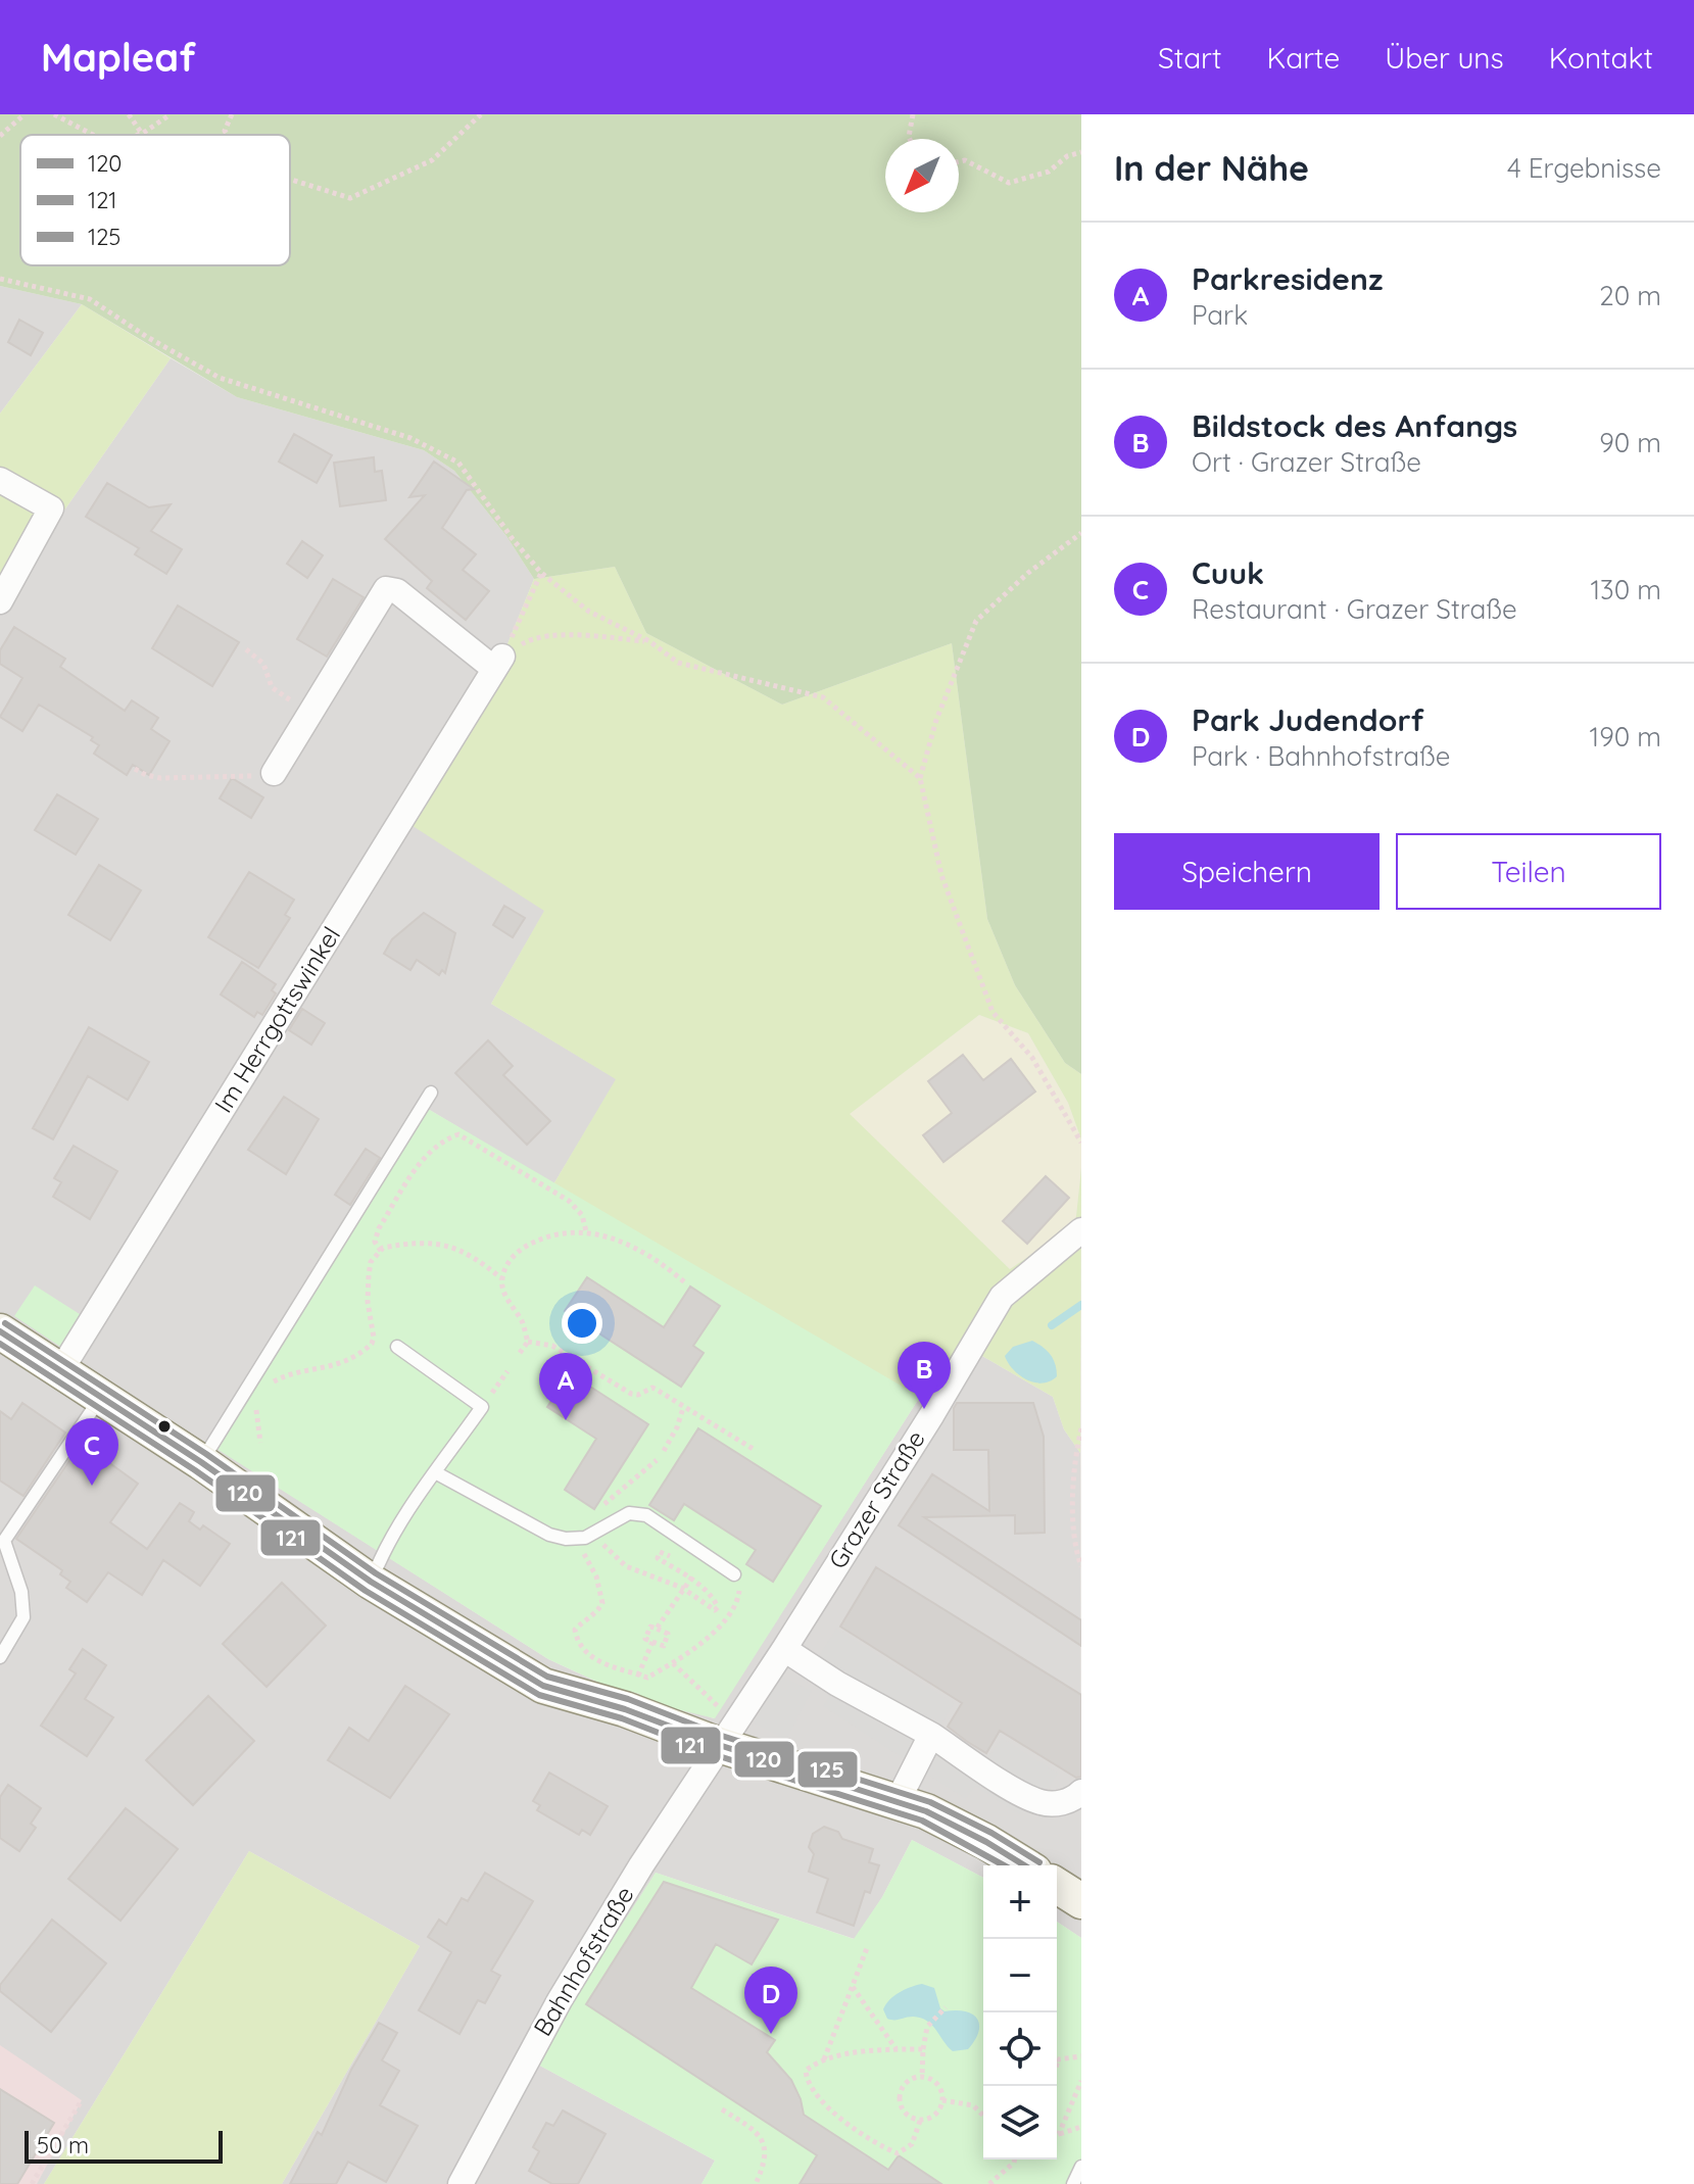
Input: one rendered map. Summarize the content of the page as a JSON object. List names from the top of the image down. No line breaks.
{"streets":{"street":["Im Herrgottswinkel","Grazer Straße","Bahnhofstraße"]},"crossings":[["Grazer Straße","Bahnhofstraße"]],"lines":["transit line 125","transit line 120","transit line 121"],"legend":["120","121","125"],"scale_bar":"50 m","north":"bottom left","page":{"header":"Mapleaf","nav":["Start","Karte","Über uns","Kontakt"],"heading":["In der Nähe","4 Ergebnisse"],"list":[{"mark":"A","name":"Parkresidenz","note":"Park","value":"20 m"},{"mark":"B","name":"Bildstock des Anfangs","note":"Ort · Grazer Straße","value":"90 m"},{"mark":"C","name":"Cuuk","note":"Restaurant · Grazer Straße","value":"130 m"},{"mark":"D","name":"Park Judendorf","note":"Park · Bahnhofstraße","value":"190 m"}],"buttons":["Speichern","Teilen"],"pins":["B","A","C","D"],"map_buttons":["+","−"],"scale":"50 m"}}
